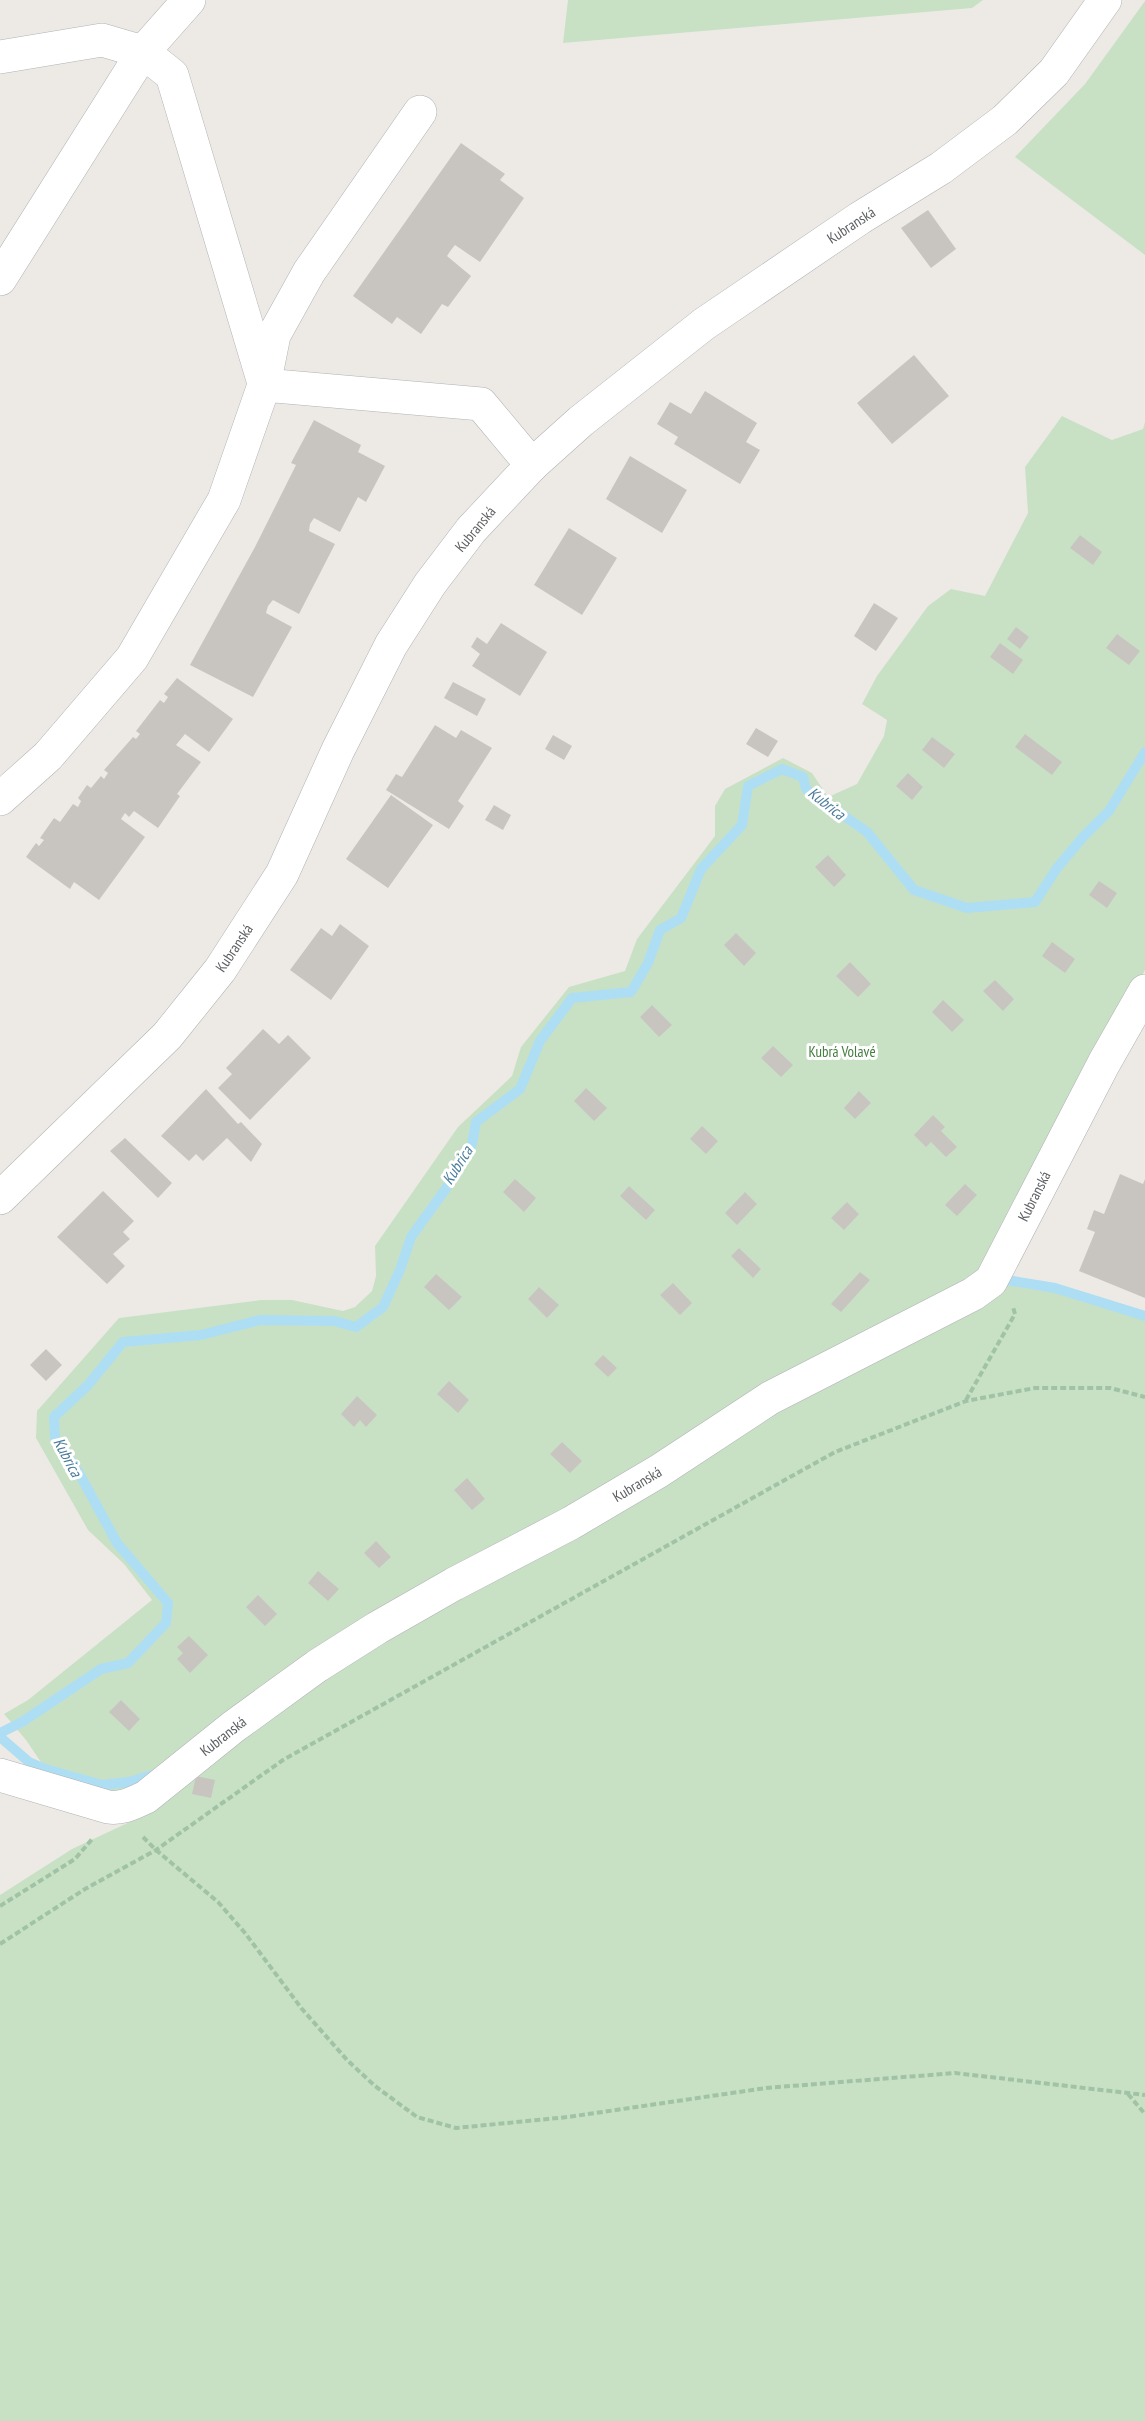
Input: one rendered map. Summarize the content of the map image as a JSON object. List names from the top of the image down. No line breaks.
{"streets":{"street":["Kubranská"]},"water":["Kubrica"],"parks":["Kubrá Volavé"]}
